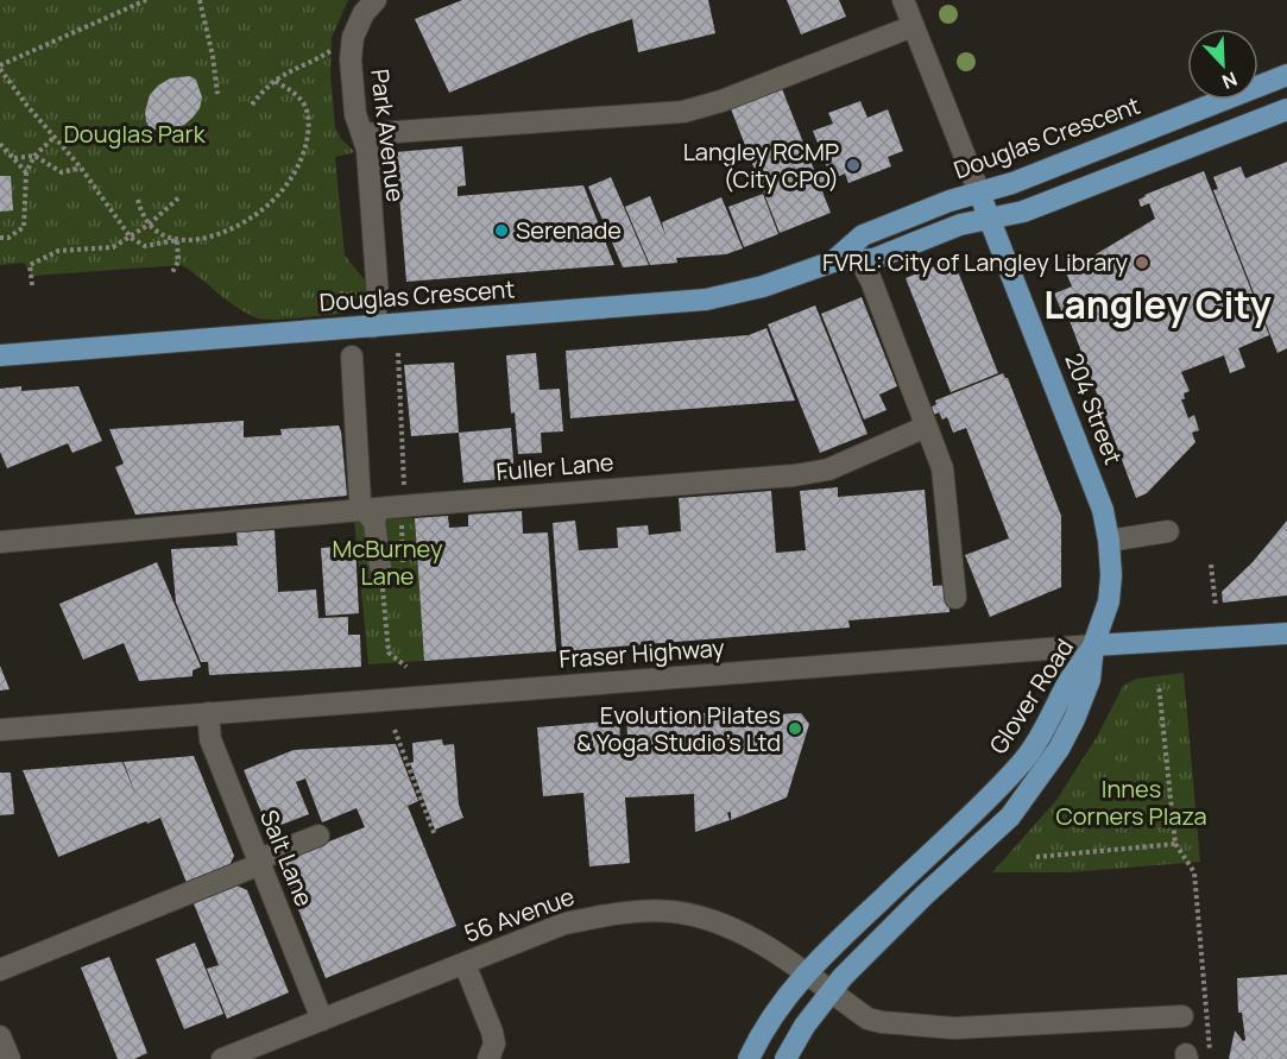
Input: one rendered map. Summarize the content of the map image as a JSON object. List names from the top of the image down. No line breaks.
{"streets":{"main road":["Douglas Crescent","204 Street","Fraser Highway","Glover Road"],"street":["Park Avenue","Fuller Lane","Salt Lane","56 Avenue"]},"crossings":[["Park Avenue","Douglas Crescent"],["Douglas Crescent","204 Street"],["204 Street","Fraser Highway"],["204 Street","Glover Road"],["Fraser Highway","Glover Road"],["Fraser Highway","Salt Lane"],["Glover Road","56 Avenue"],["Salt Lane","56 Avenue"]],"districts":["Langley City"],"parks":["Douglas Park","McBurney Lane","Innes Corners Plaza"],"places":["Langley RCMP (City CPO)","Serenade","FVRL: City of Langley Library","Evolution Pilates & Yoga Studio's Ltd"],"north":"bottom right"}
